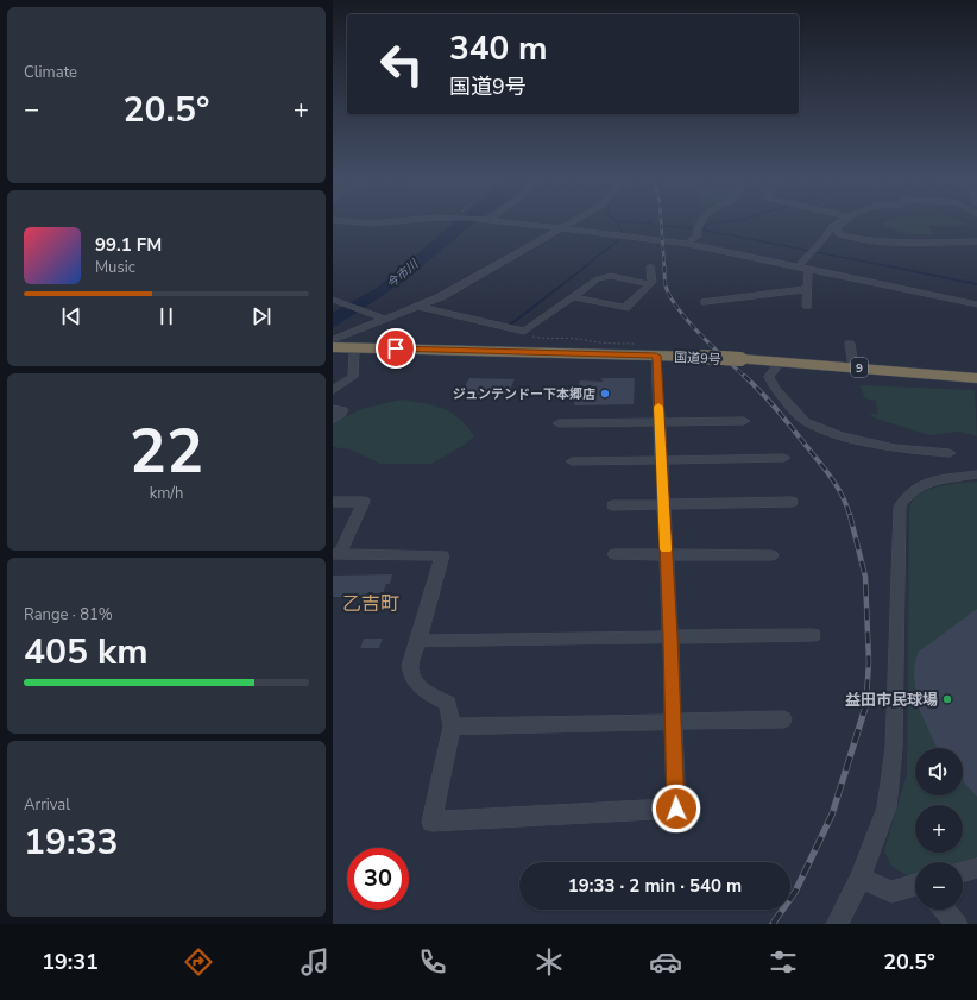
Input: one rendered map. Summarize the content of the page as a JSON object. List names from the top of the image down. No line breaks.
{"streets":{"highway":["国道9号","9"]},"districts":["乙吉町"],"water":["今市川"],"places":["ジュンテンドー下本郷店","益田市民球場"],"page":{"tile":["Climate",["22","km/h"],["Range · 81%","405 km"],["Arrival","19:33"]],"turn":["340 m","国道9号"],"heat":["−","20.5°","+"],"song":["99.1 FM","Music"],"map_buttons":["+","−"],"limit":"30","trip":"19:33 · 2 min · 540 m","tabs":["19:31","20.5°"]}}
